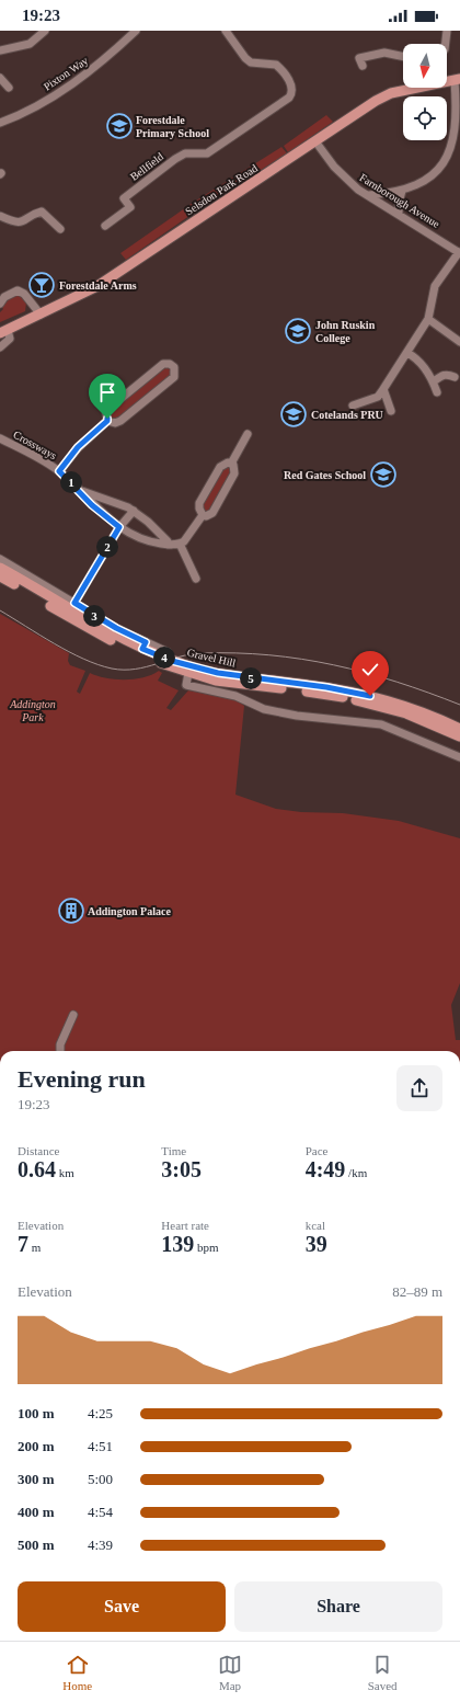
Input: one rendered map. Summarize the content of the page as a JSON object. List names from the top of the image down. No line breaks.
{"streets":{"main road":["Selsdon Park Road","Gravel Hill"],"street":["Pixton Way","Bellfield","Farnborough Avenue","Crossways"]},"crossings":[["Selsdon Park Road","Farnborough Avenue"]],"parks":["Addington Park"],"places":{"school or university":["Forestdale Primary School","John Ruskin College","Cotelands PRU","Red Gates School"],"bar":["Forestdale Arms"],"building":["Addington Palace"]},"north":"bottom","page":{"status":"19:23","pins":["1","2","3","4","5"],"heading":["Evening run","19:23"],"stats":[["Distance","0.64 km"],["Time","3:05"],["Pace","4:49 /km"],["Elevation","7 m"],["Heart rate","139 bpm"],["kcal","39"]],"chart":["Elevation","82–89 m"],"list":[{"name":"100 m","note":"4:25"},{"name":"200 m","note":"4:51"},{"name":"300 m","note":"5:00"},{"name":"400 m","note":"4:54"},{"name":"500 m","note":"4:39"}],"buttons":["Save","Share"],"tabs":["Home","Map","Saved"]}}
